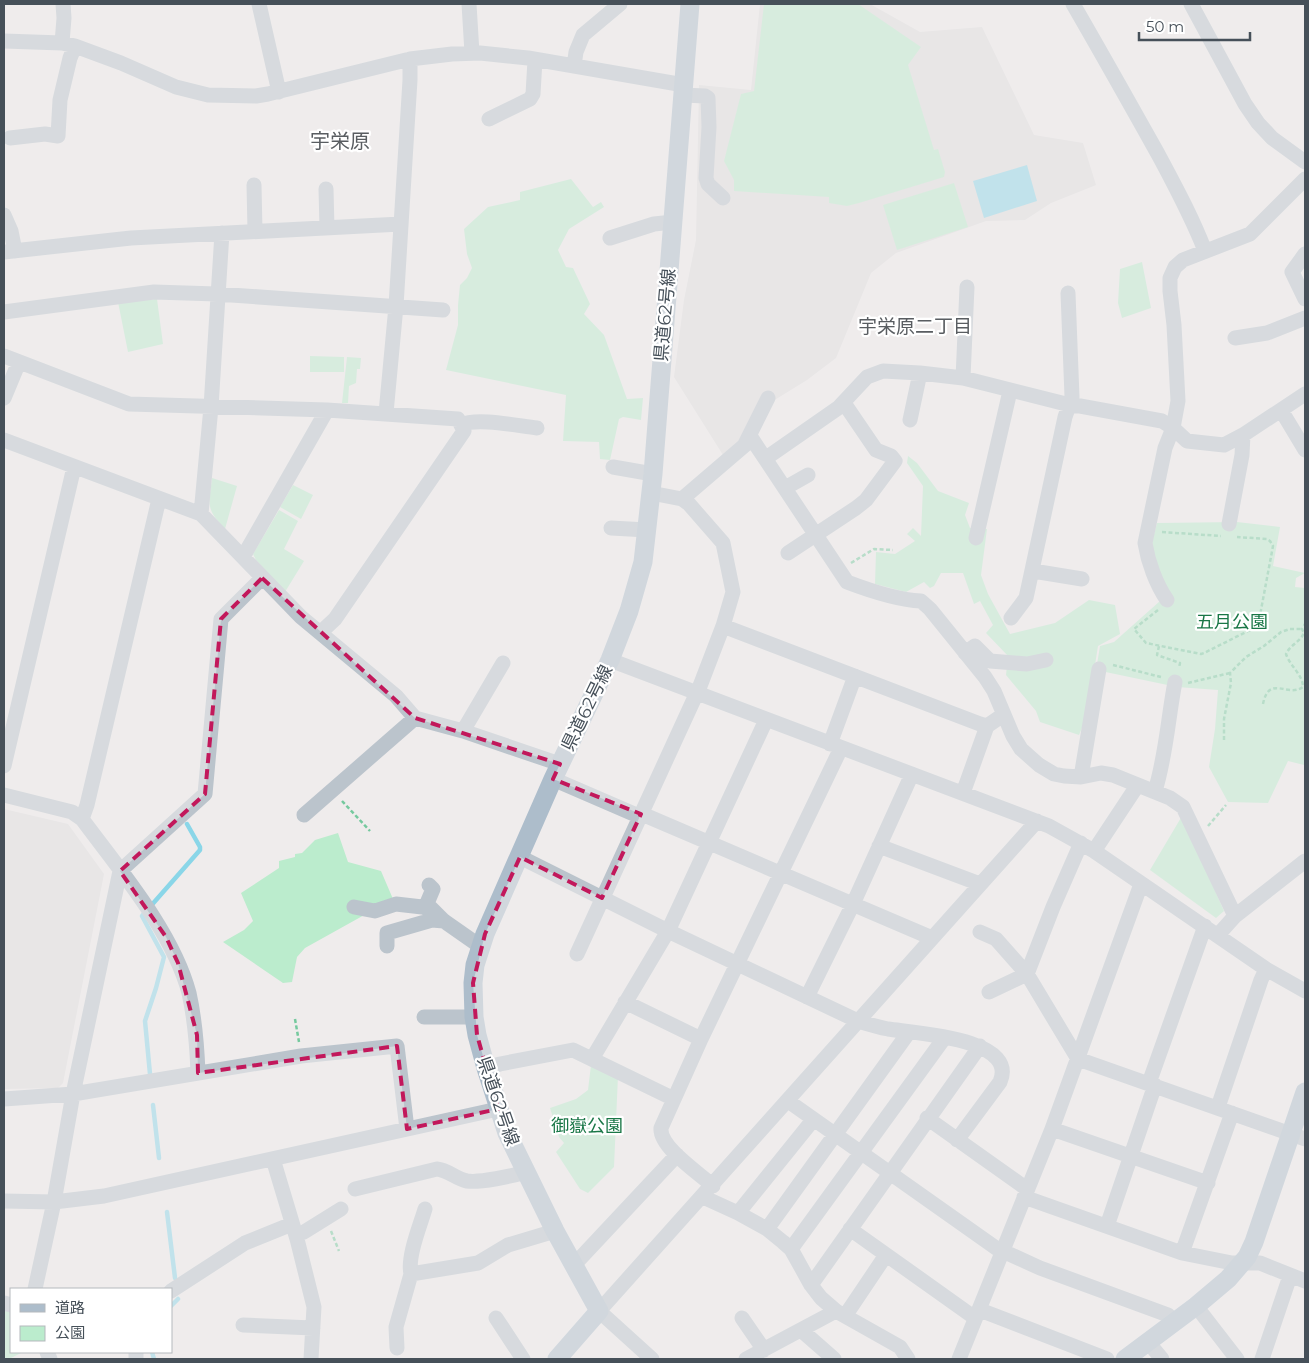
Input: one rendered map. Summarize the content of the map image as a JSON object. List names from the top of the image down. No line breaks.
{"streets":{"main road":["県道62号線"]},"districts":["宇栄原","宇栄原二丁目"],"parks":["五月公園","御嶽公園"],"legend":["道路","公園"],"scale_bar":"50 m"}
